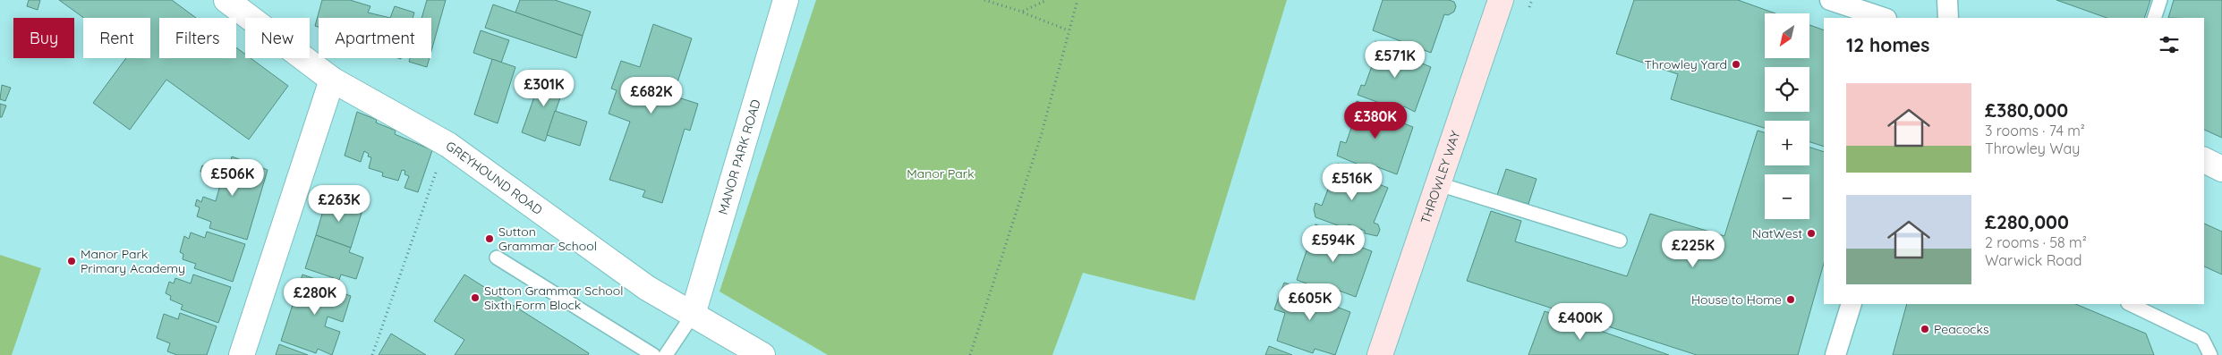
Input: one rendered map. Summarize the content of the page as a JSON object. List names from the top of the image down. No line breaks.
{"streets":{"main road":["THROWLEY WAY"],"street":["MANOR PARK ROAD","GREYHOUND ROAD"]},"crossings":[["MANOR PARK ROAD","GREYHOUND ROAD"]],"parks":["Manor Park"],"places":["Throwley Yard","NatWest","Sutton Grammar School","Manor Park Primary Academy","Sutton Grammar School Sixth Form Block","House to Home","Peacocks"],"north":"bottom left","page":{"map_buttons":["+","−"],"chip":["Buy","Rent","Filters","New","Apartment"],"heading":"12 homes","price":["£571K","£301K","£682K","£380K","£506K","£516K","£263K","£594K","£225K","£280K","£605K","£400K"],"list":[{"name":"£380,000","note":"3 rooms · 74 m² · Throwley Way"},{"name":"£280,000","note":"2 rooms · 58 m² · Warwick Road"}]}}
